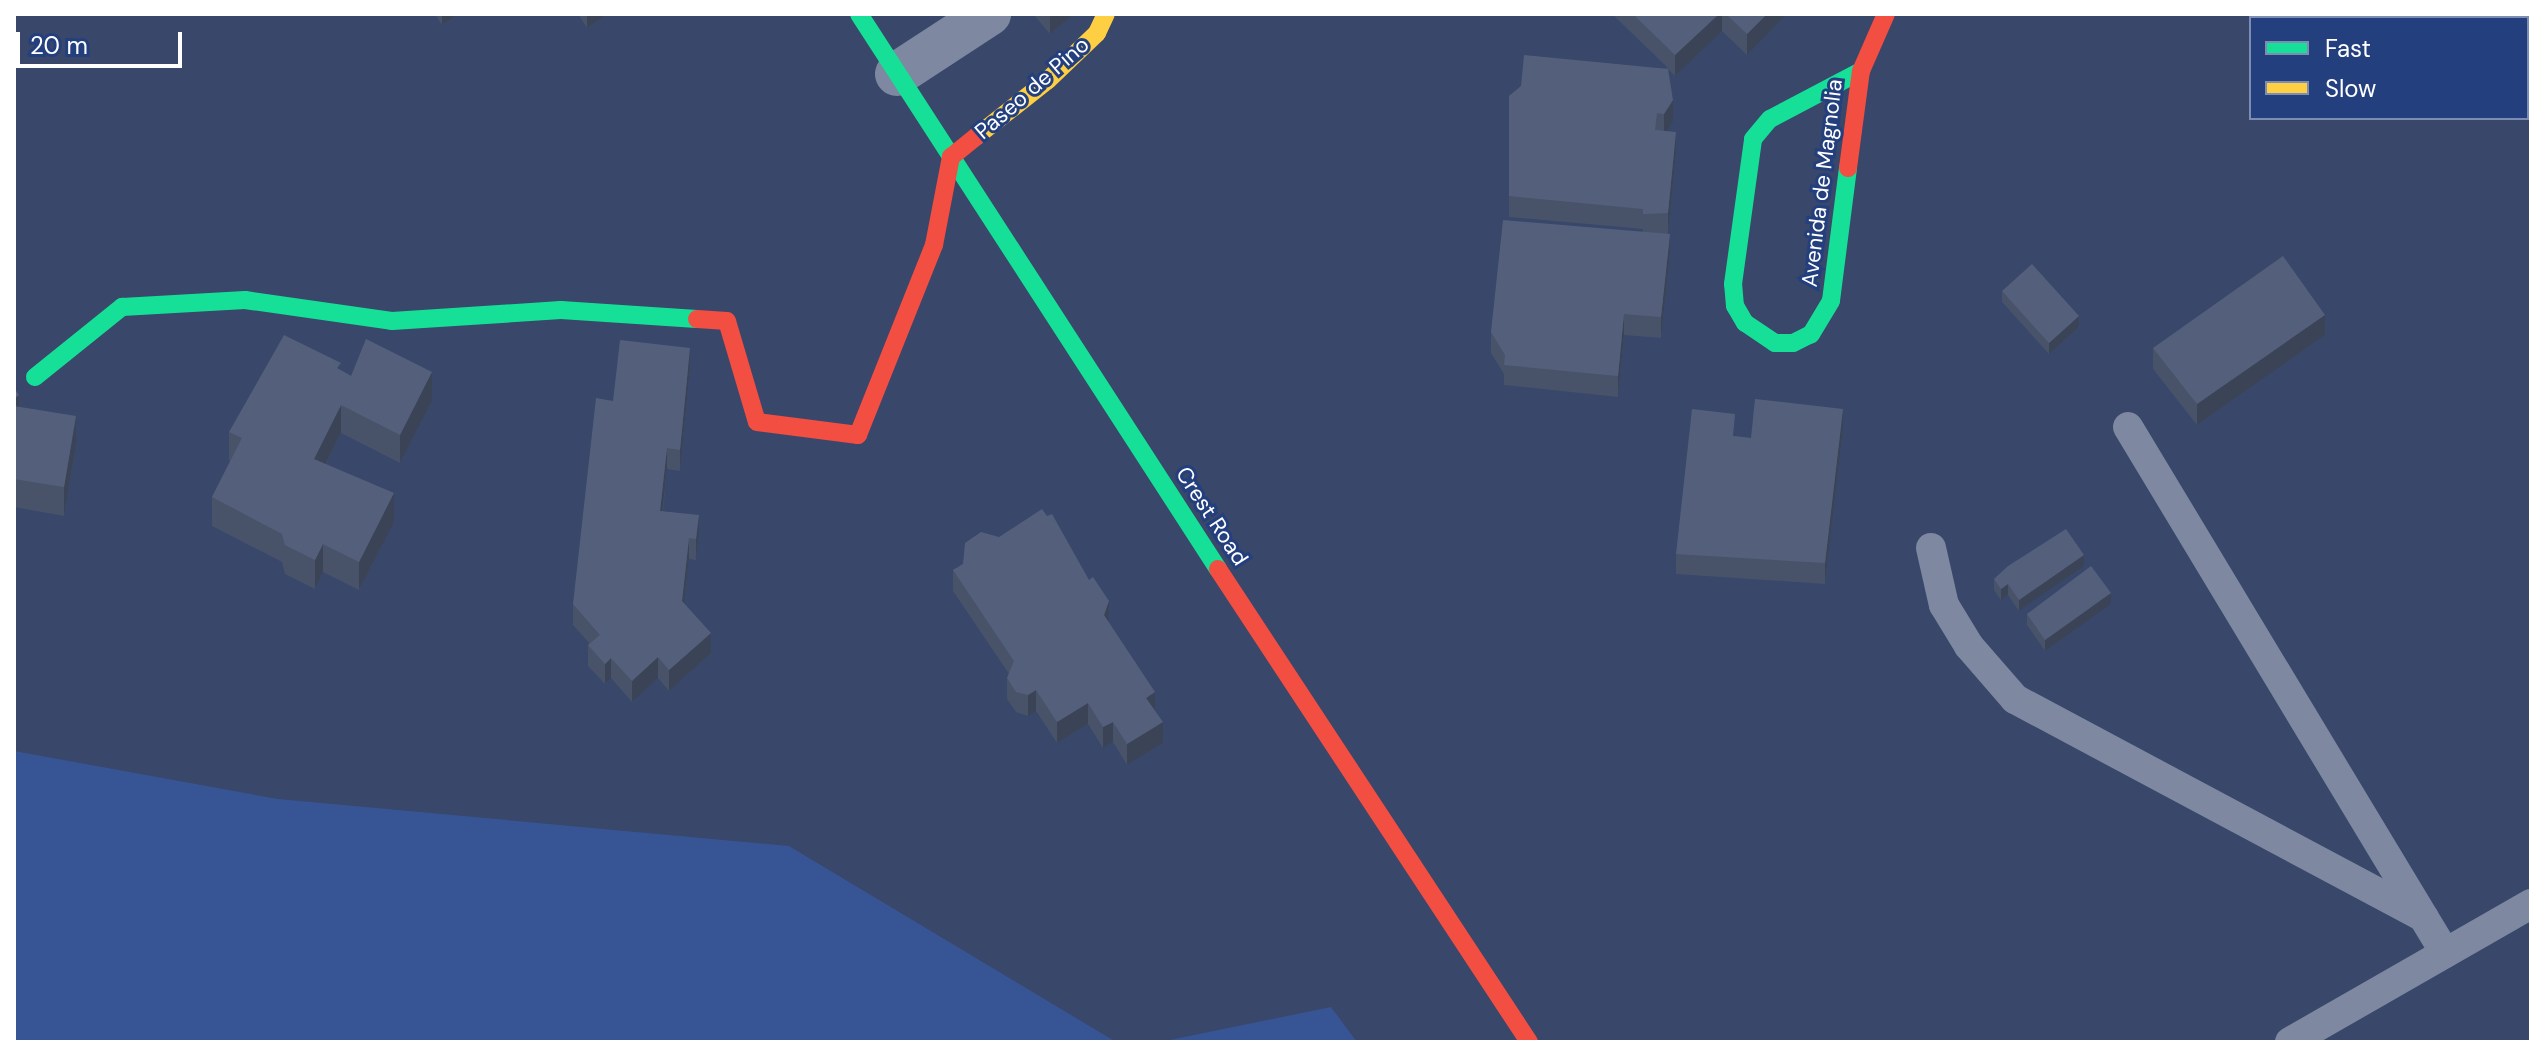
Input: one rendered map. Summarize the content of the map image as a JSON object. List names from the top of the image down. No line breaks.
{"streets":{"street":["Paseo de Pino","Avenida de Magnolia","Crest Road"]},"crossings":[["Paseo de Pino","Crest Road"]],"legend":["Fast","Slow"],"scale_bar":"20 m"}
